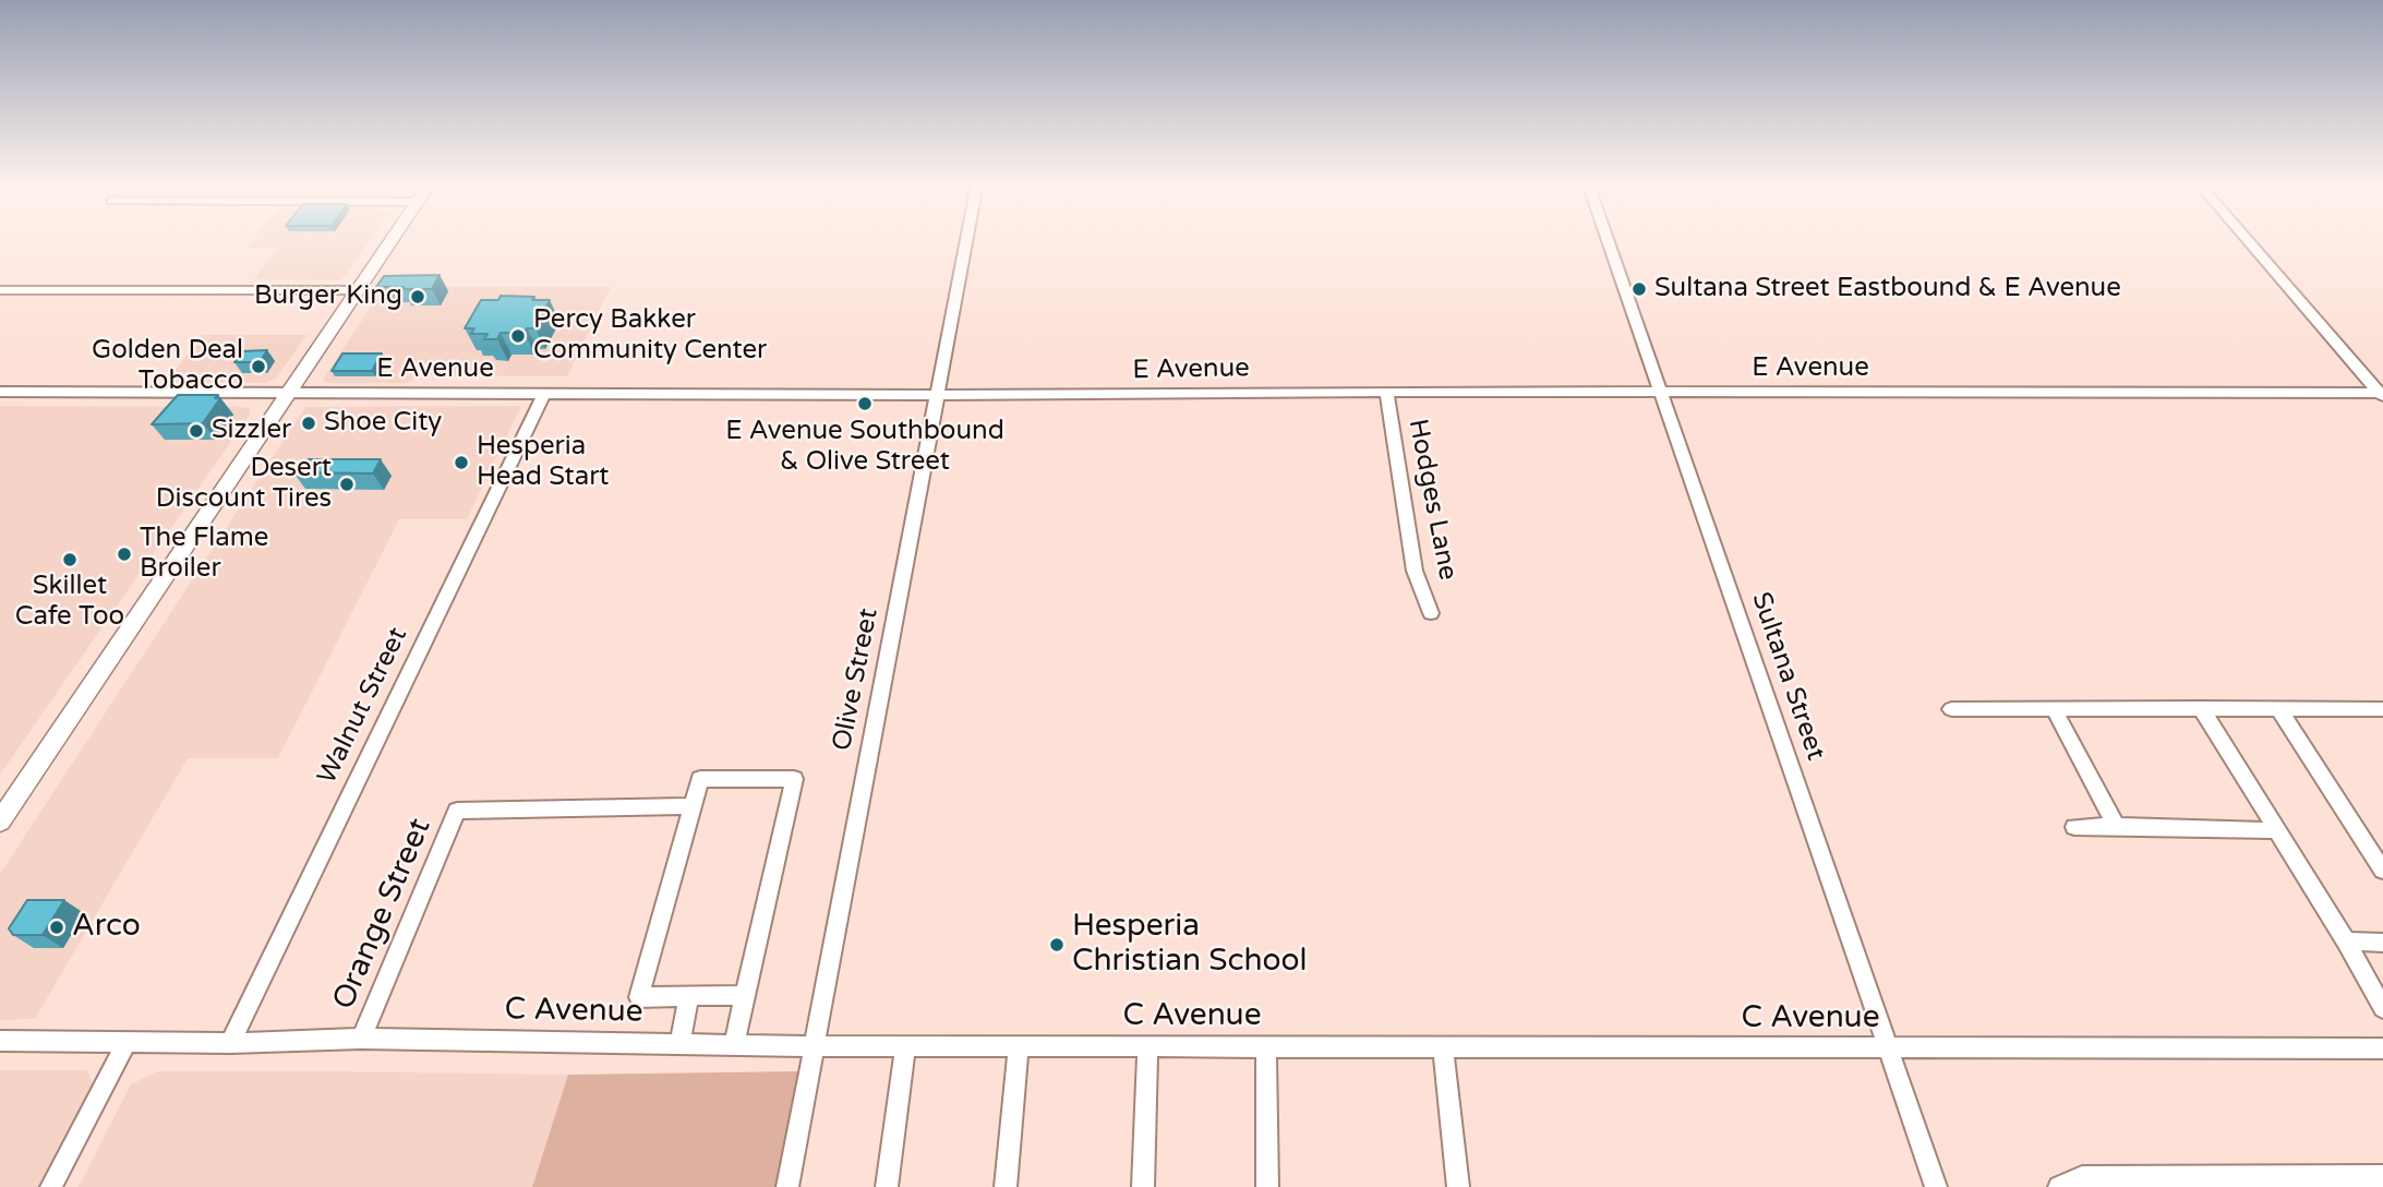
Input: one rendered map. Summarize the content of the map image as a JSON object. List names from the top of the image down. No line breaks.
{"streets":{"street":["E Avenue","Hodges Lane","Sultana Street","Olive Street","Walnut Street","Orange Street","C Avenue"]},"crossings":[["E Avenue","Hodges Lane"],["E Avenue","Sultana Street"],["E Avenue","Olive Street"],["E Avenue","Walnut Street"],["Sultana Street","C Avenue"],["Olive Street","C Avenue"],["Walnut Street","C Avenue"],["Orange Street","C Avenue"]],"places":["Sultana Street Eastbound & E Avenue","Burger King","Percy Bakker Community Center","Golden Deal Tobacco","E Avenue Southbound & Olive Street","Shoe City","Sizzler","Hesperia Head Start","Desert Discount Tires","The Flame Broiler","Skillet Cafe Too","Arco","Hesperia Christian School"]}
